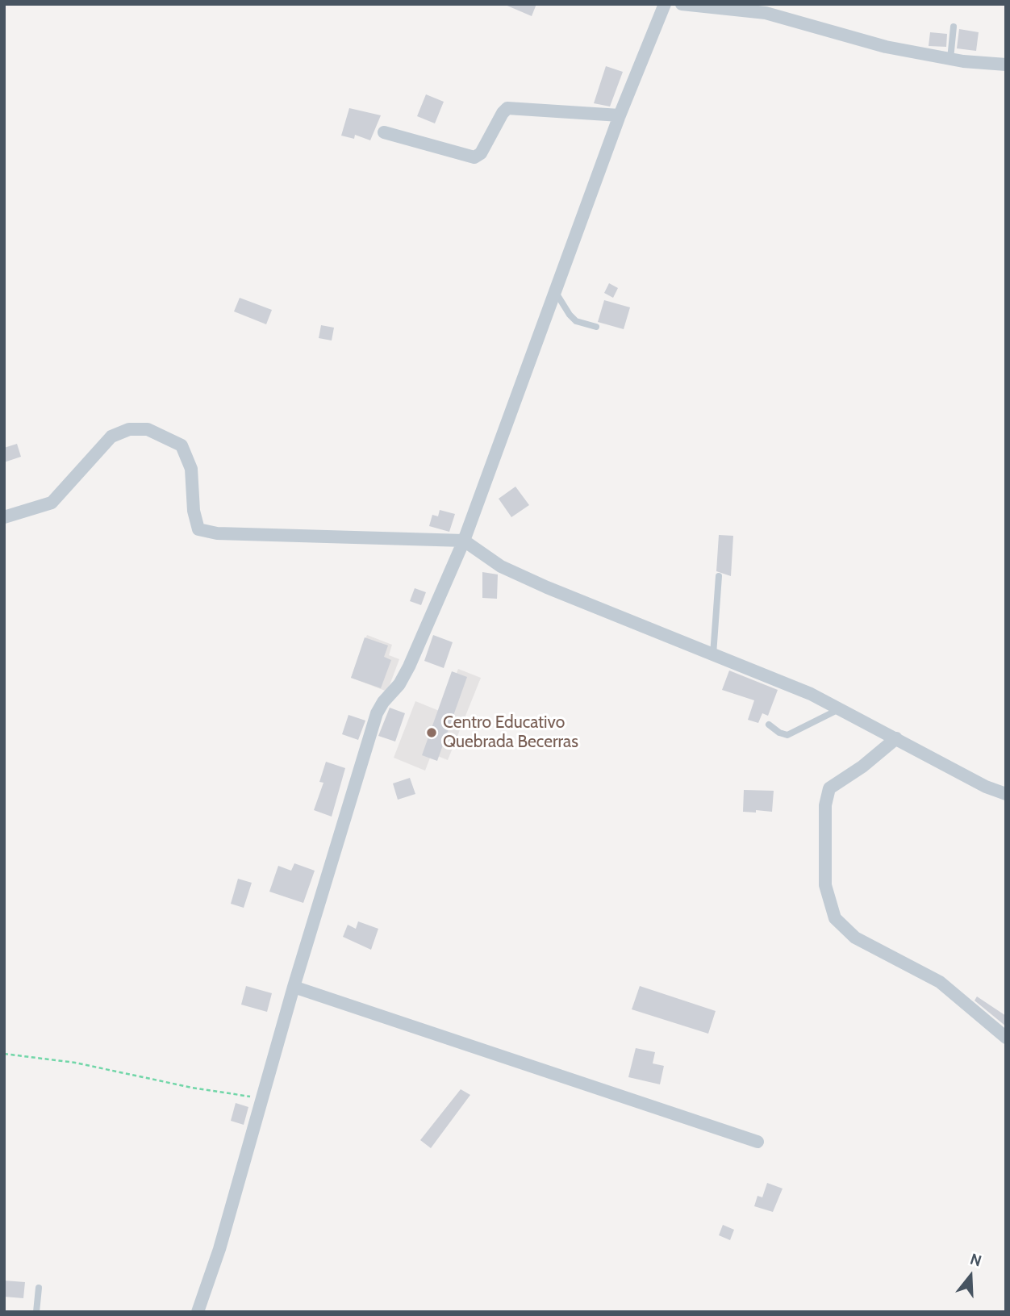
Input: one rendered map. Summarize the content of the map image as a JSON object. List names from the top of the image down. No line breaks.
{"places":["Centro Educativo Quebrada Becerras"],"north":"top"}
